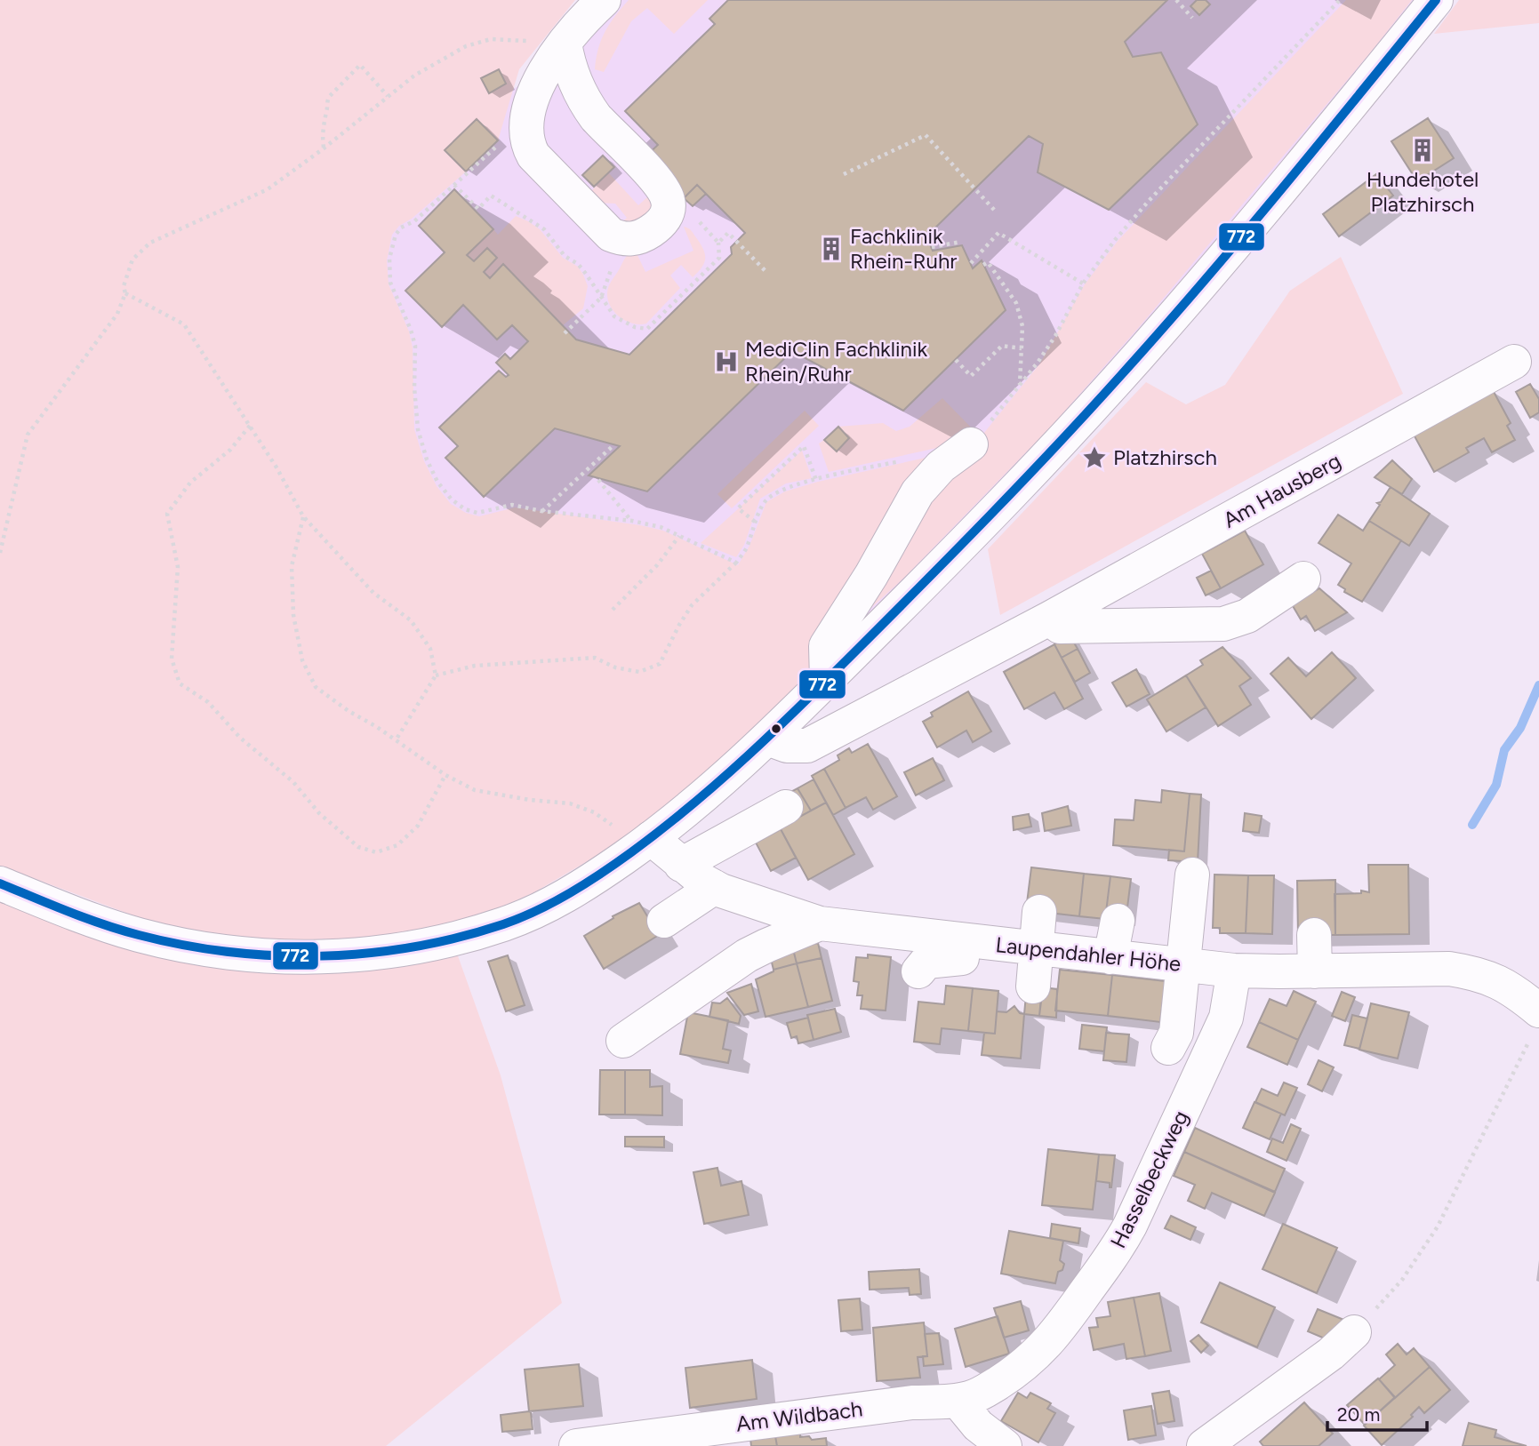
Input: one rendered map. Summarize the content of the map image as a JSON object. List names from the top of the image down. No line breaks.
{"streets":{"street":["Am Hausberg","Laupendahler Höhe","Hasselbeckweg","Am Wildbach"]},"crossings":[["Laupendahler Höhe","Hasselbeckweg"],["Hasselbeckweg","Am Wildbach"]],"places":{"building":["Hundehotel Platzhirsch","Fachklinik Rhein-Ruhr"],"hospital":["MediClin Fachklinik Rhein/Ruhr"],"place":["Platzhirsch"]},"lines":["transit line 772"],"scale_bar":"20 m"}
